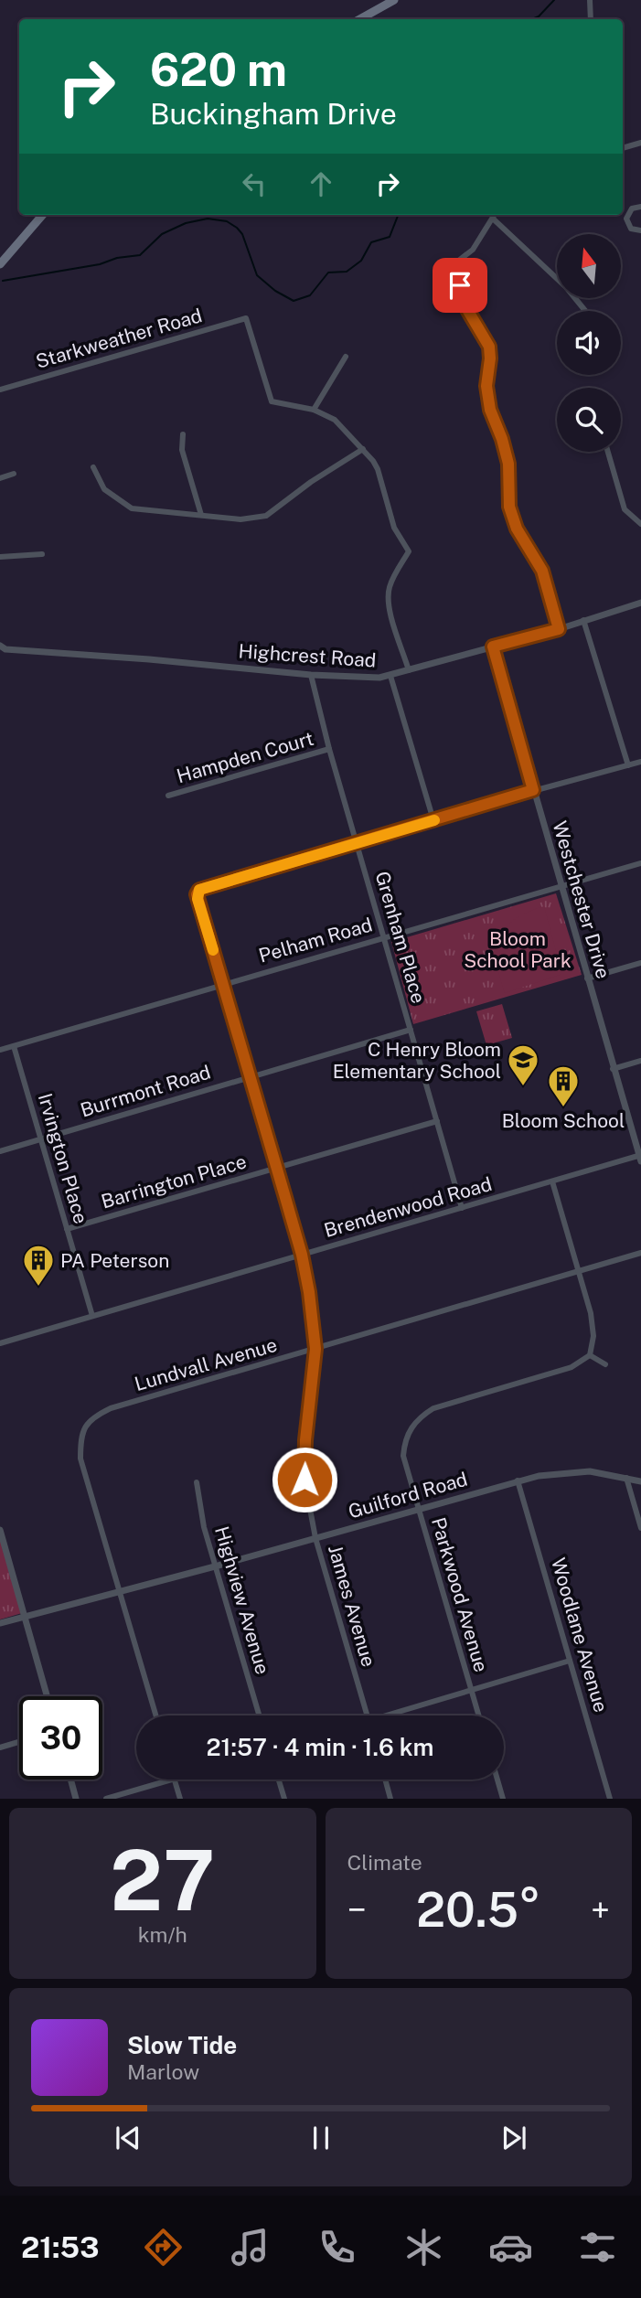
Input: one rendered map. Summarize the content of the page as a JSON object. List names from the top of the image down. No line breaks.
{"streets":{"street":["Starkweather Road","Highcrest Road","Hampden Court","Westchester Drive","Grenham Place","Pelham Road","Burrmont Road","Irvington Place","Barrington Place","Brendenwood Road","Lundvall Avenue","Guilford Road","Parkwood Avenue","Highview Avenue","James Avenue","Woodlane Avenue"]},"crossings":[["Highcrest Road","Westchester Drive"],["Highcrest Road","Grenham Place"],["Hampden Court","Grenham Place"],["Westchester Drive","Pelham Road"],["Westchester Drive","Brendenwood Road"],["Grenham Place","Pelham Road"],["Grenham Place","Burrmont Road"],["Grenham Place","Barrington Place"],["Grenham Place","Brendenwood Road"],["Grenham Place","James Avenue"],["Pelham Road","Irvington Place"],["Pelham Road","James Avenue"],["Burrmont Road","Irvington Place"],["Burrmont Road","James Avenue"],["Irvington Place","Barrington Place"],["Irvington Place","Brendenwood Road"],["Barrington Place","James Avenue"],["Brendenwood Road","James Avenue"],["Lundvall Avenue","Guilford Road"],["Lundvall Avenue","James Avenue"],["Guilford Road","Parkwood Avenue"],["Guilford Road","Highview Avenue"],["Guilford Road","James Avenue"],["Guilford Road","Woodlane Avenue"]],"parks":["Bloom School Park"],"places":{"school or university":["C Henry Bloom Elementary School"],"building":["Bloom School","PA Peterson"]},"north":"top","page":{"turn":["620 m","Buckingham Drive"],"limit":"30","trip":"21:57 · 4 min · 1.6 km","tile":[["27","km/h"],"Climate"],"heat":["−","20.5°","+"],"song":["Slow Tide","Marlow"],"tabs":"21:53"}}
